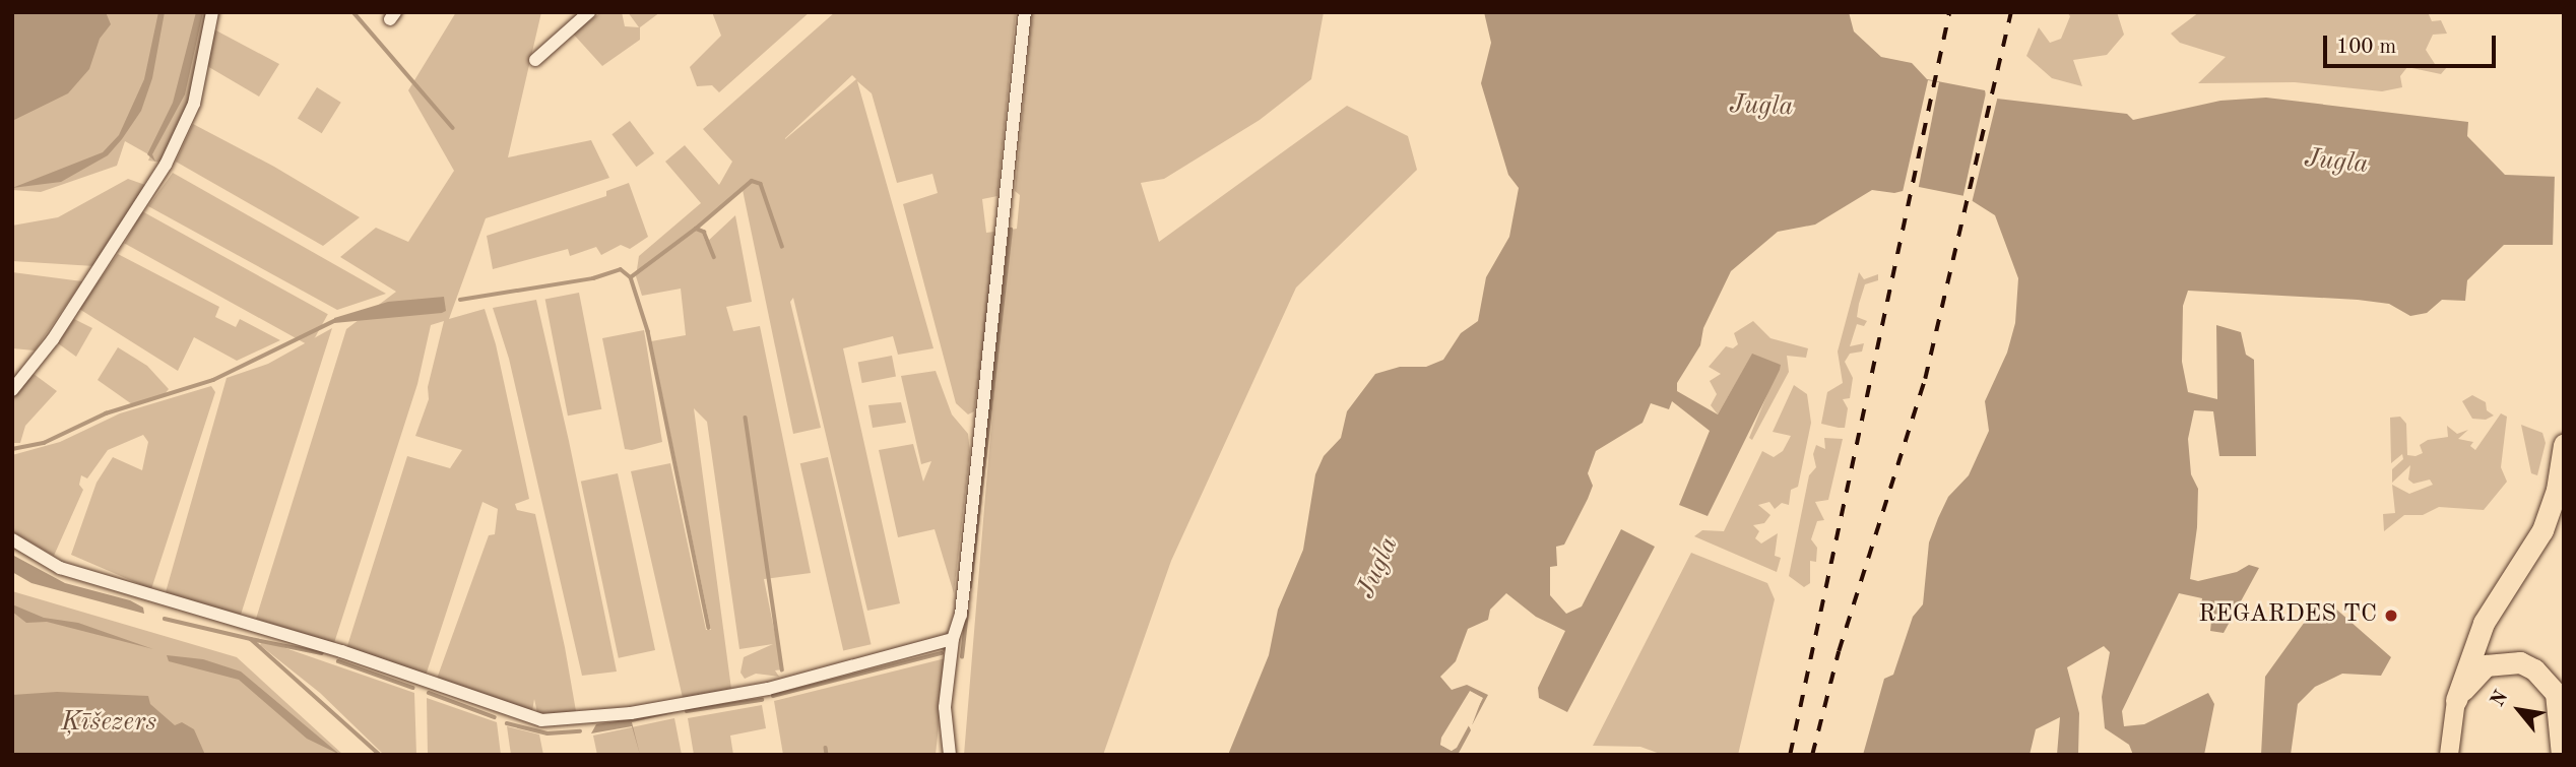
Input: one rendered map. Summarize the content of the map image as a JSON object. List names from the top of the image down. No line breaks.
{"water":["Jugla","Ķīšezers"],"places":["REGARDES TC"],"scale_bar":"100 m","north":"top left"}
